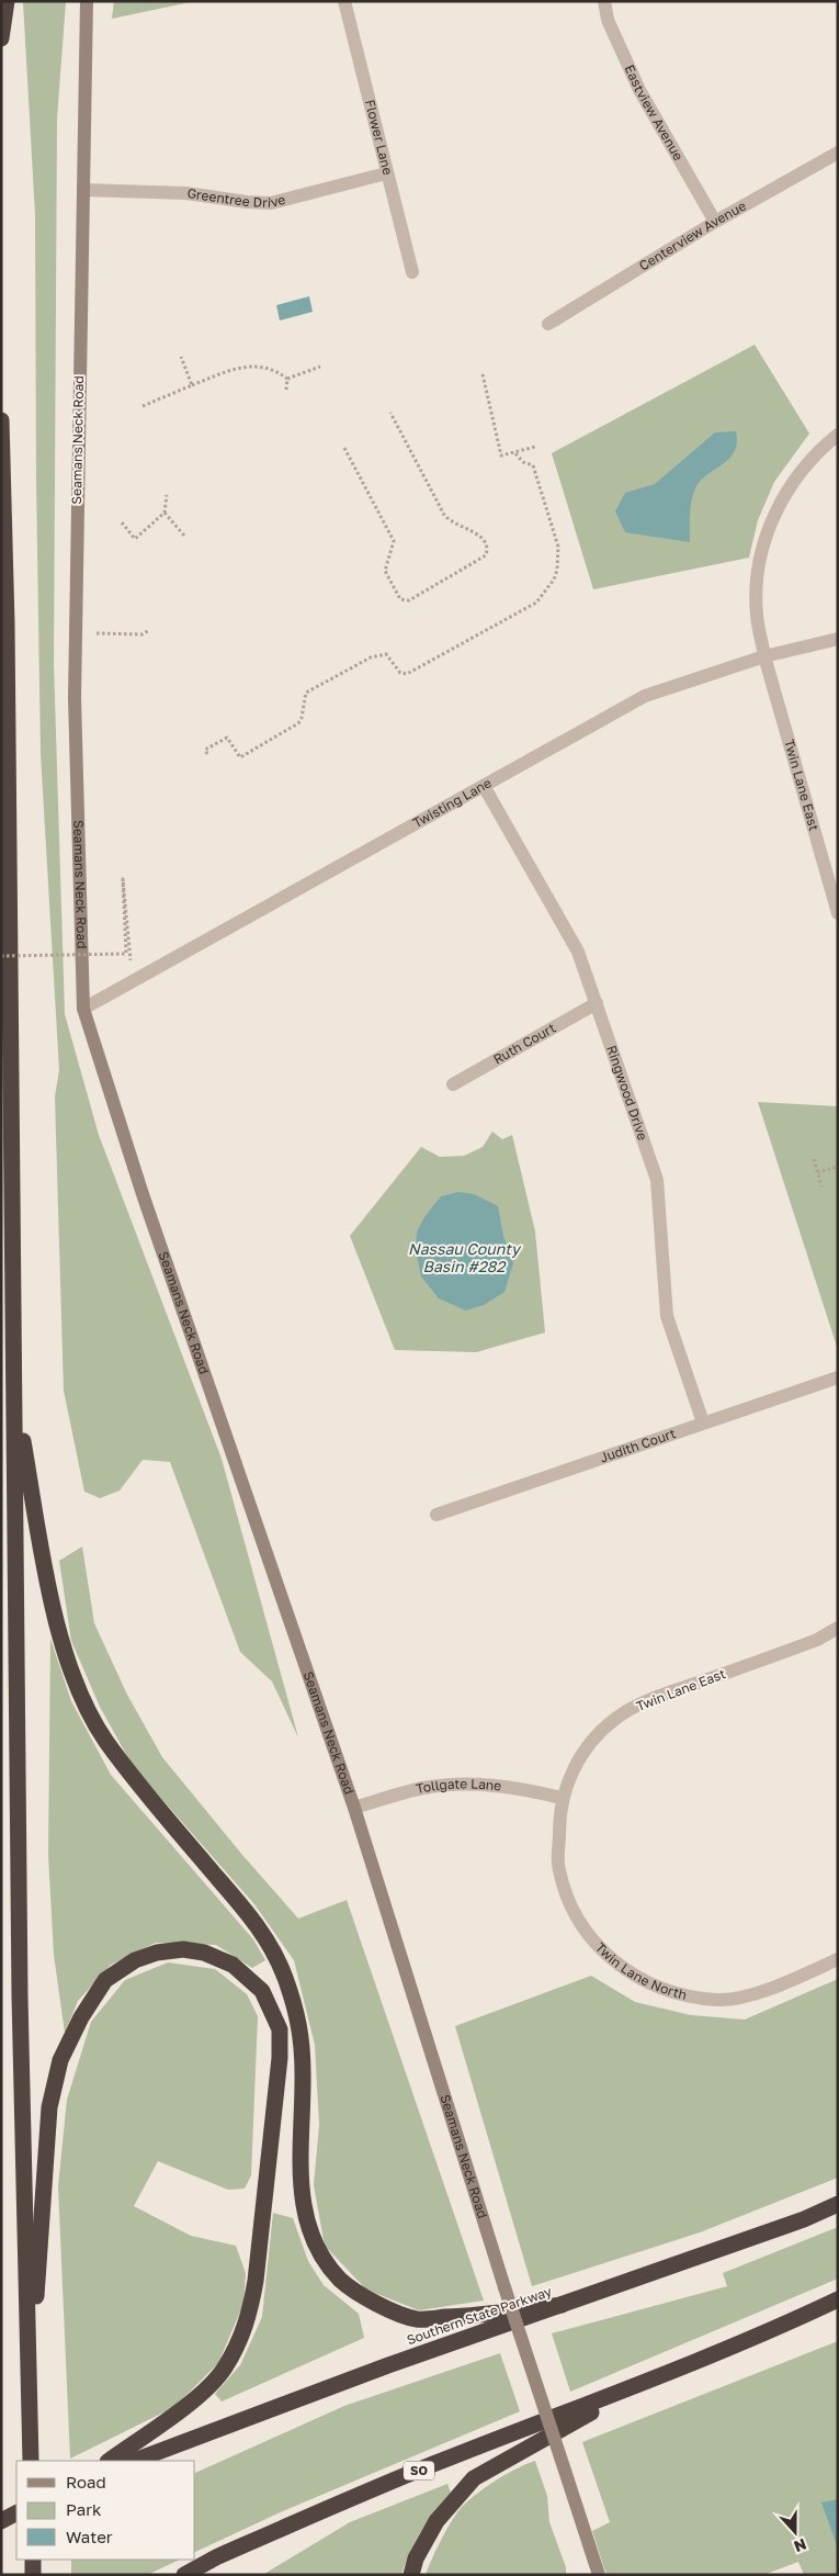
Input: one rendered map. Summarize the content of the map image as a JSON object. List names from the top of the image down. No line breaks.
{"streets":{"highway":["Southern State Parkway","SO"],"main road":["Seamans Neck Road"],"street":["Eastview Avenue","Flower Lane","Greentree Drive","Centerview Avenue","Twin Lane East","Twisting Lane","Ruth Court","Ringwood Drive","Judith Court","Tollgate Lane","Twin Lane North"]},"crossings":[["Eastview Avenue","Centerview Avenue"],["Flower Lane","Greentree Drive"],["Greentree Drive","Seamans Neck Road"],["Seamans Neck Road","Twisting Lane"],["Seamans Neck Road","Tollgate Lane"],["Twin Lane East","Twisting Lane"],["Twin Lane East","Tollgate Lane"],["Twin Lane East","Twin Lane North"],["Twisting Lane","Ringwood Drive"],["Ruth Court","Ringwood Drive"],["Ringwood Drive","Judith Court"],["Tollgate Lane","Twin Lane North"]],"water":["Nassau County Basin #282"],"legend":["Road","Park","Water"],"north":"bottom"}
